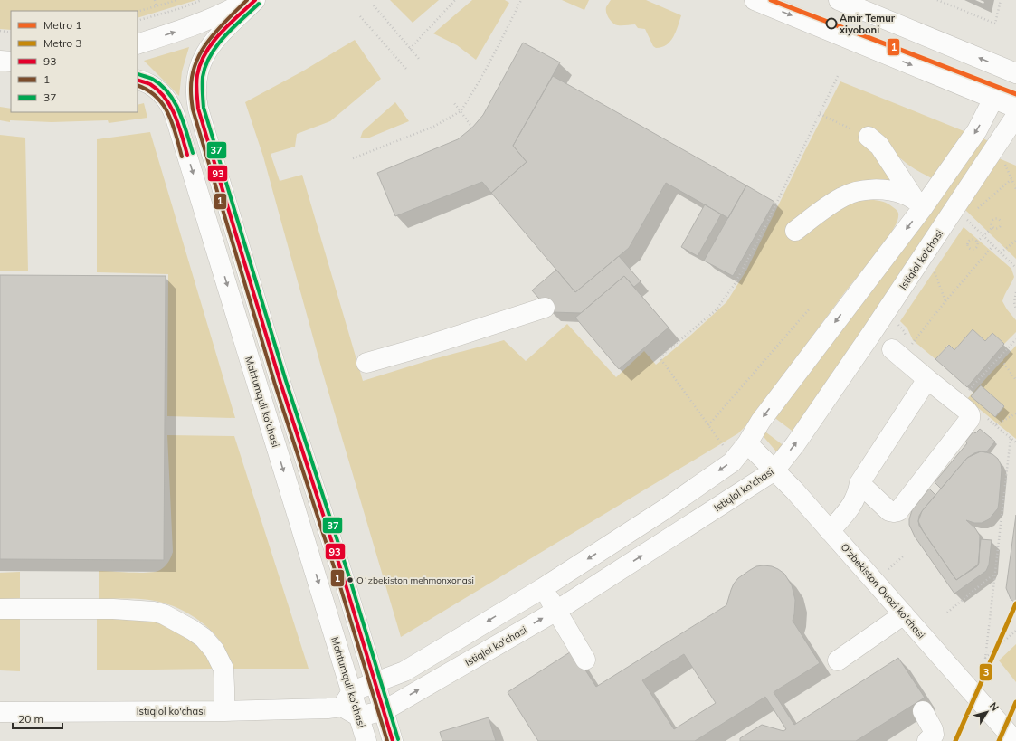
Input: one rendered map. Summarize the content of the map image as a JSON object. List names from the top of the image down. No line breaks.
{"streets":{"street":["Istiqlol ko'chasi","Mahtumquli ko'chasi","O'zbekiston Ovozi ko'chasi"]},"crossings":[["Istiqlol ko'chasi","Mahtumquli ko'chasi"],["Istiqlol ko'chasi","O'zbekiston Ovozi ko'chasi"]],"places":["Amir Temur xiyoboni","Oʻzbekiston mehmonxonasi"],"lines":["metro line 1","transit line 93","transit line 1","transit line 37","metro line 3"],"legend":["Metro 1","Metro 3","93","1","37"],"scale_bar":"20 m","north":"top right"}
